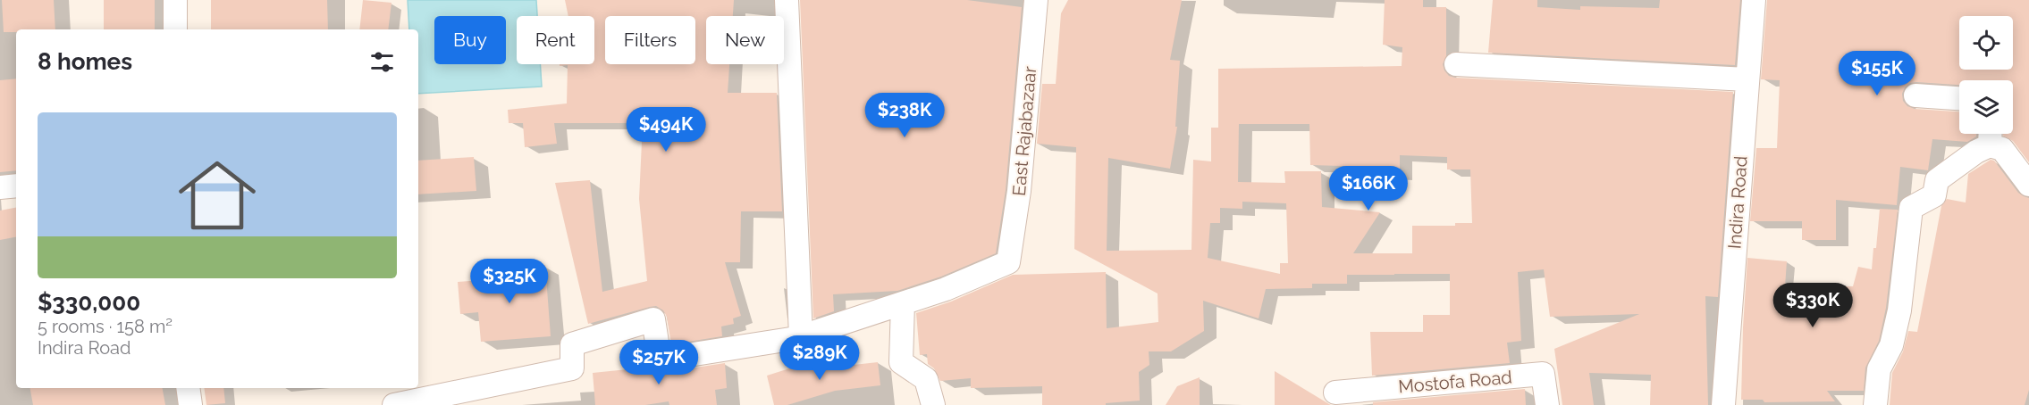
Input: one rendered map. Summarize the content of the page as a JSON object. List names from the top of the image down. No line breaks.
{"streets":{"street":["East Rajabazaar","Indira Road","Mostofa Road"]},"page":{"chip":["Buy","Rent","Filters","New"],"heading":"8 homes","price":["$155K","$238K","$494K","$166K","$325K","$330K","$289K","$257K"],"list":[{"name":"$330,000","note":"5 rooms · 158 m² · Indira Road"}]}}
